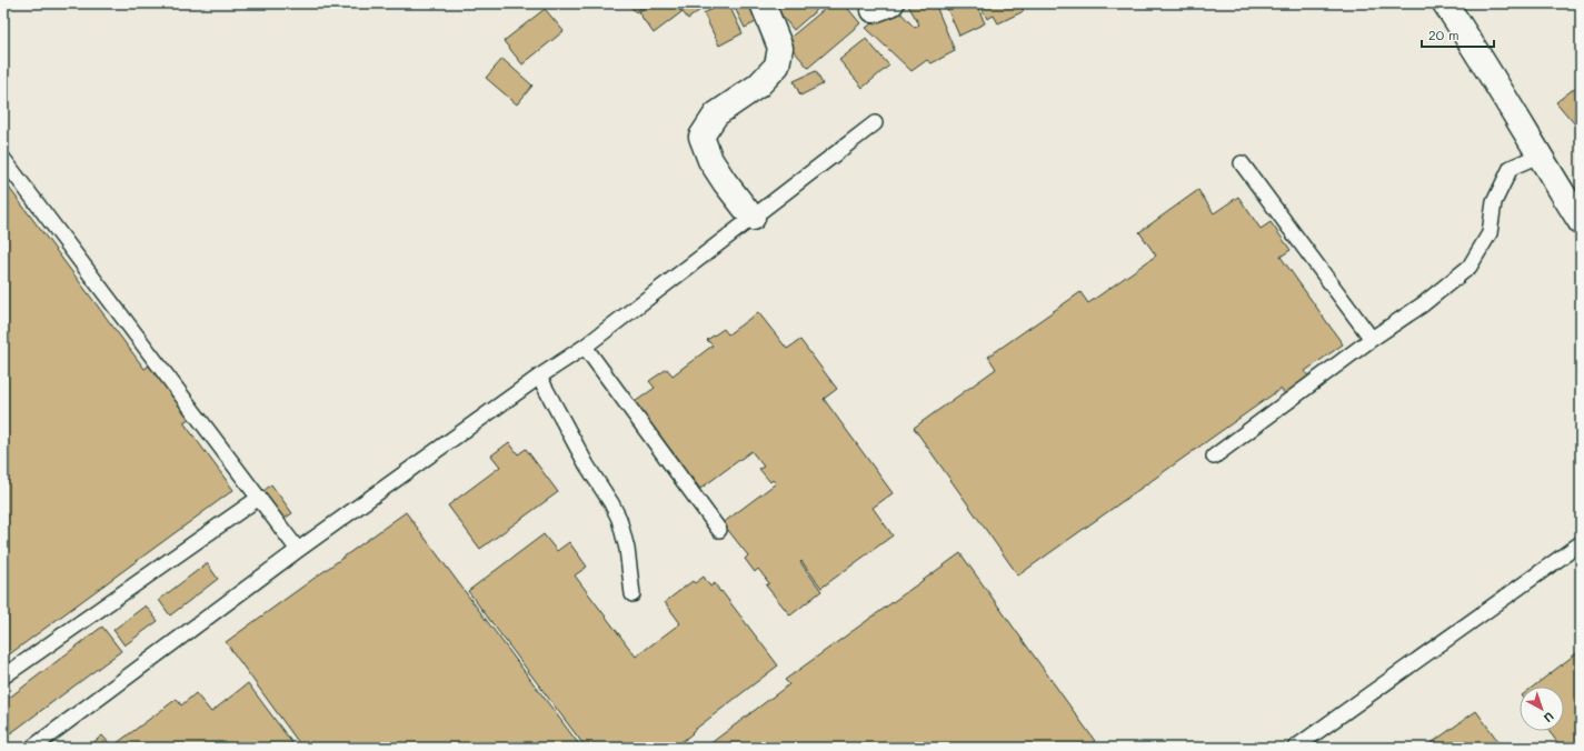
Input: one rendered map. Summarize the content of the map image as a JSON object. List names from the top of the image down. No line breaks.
{"scale_bar":"20 m","north":"bottom right"}
